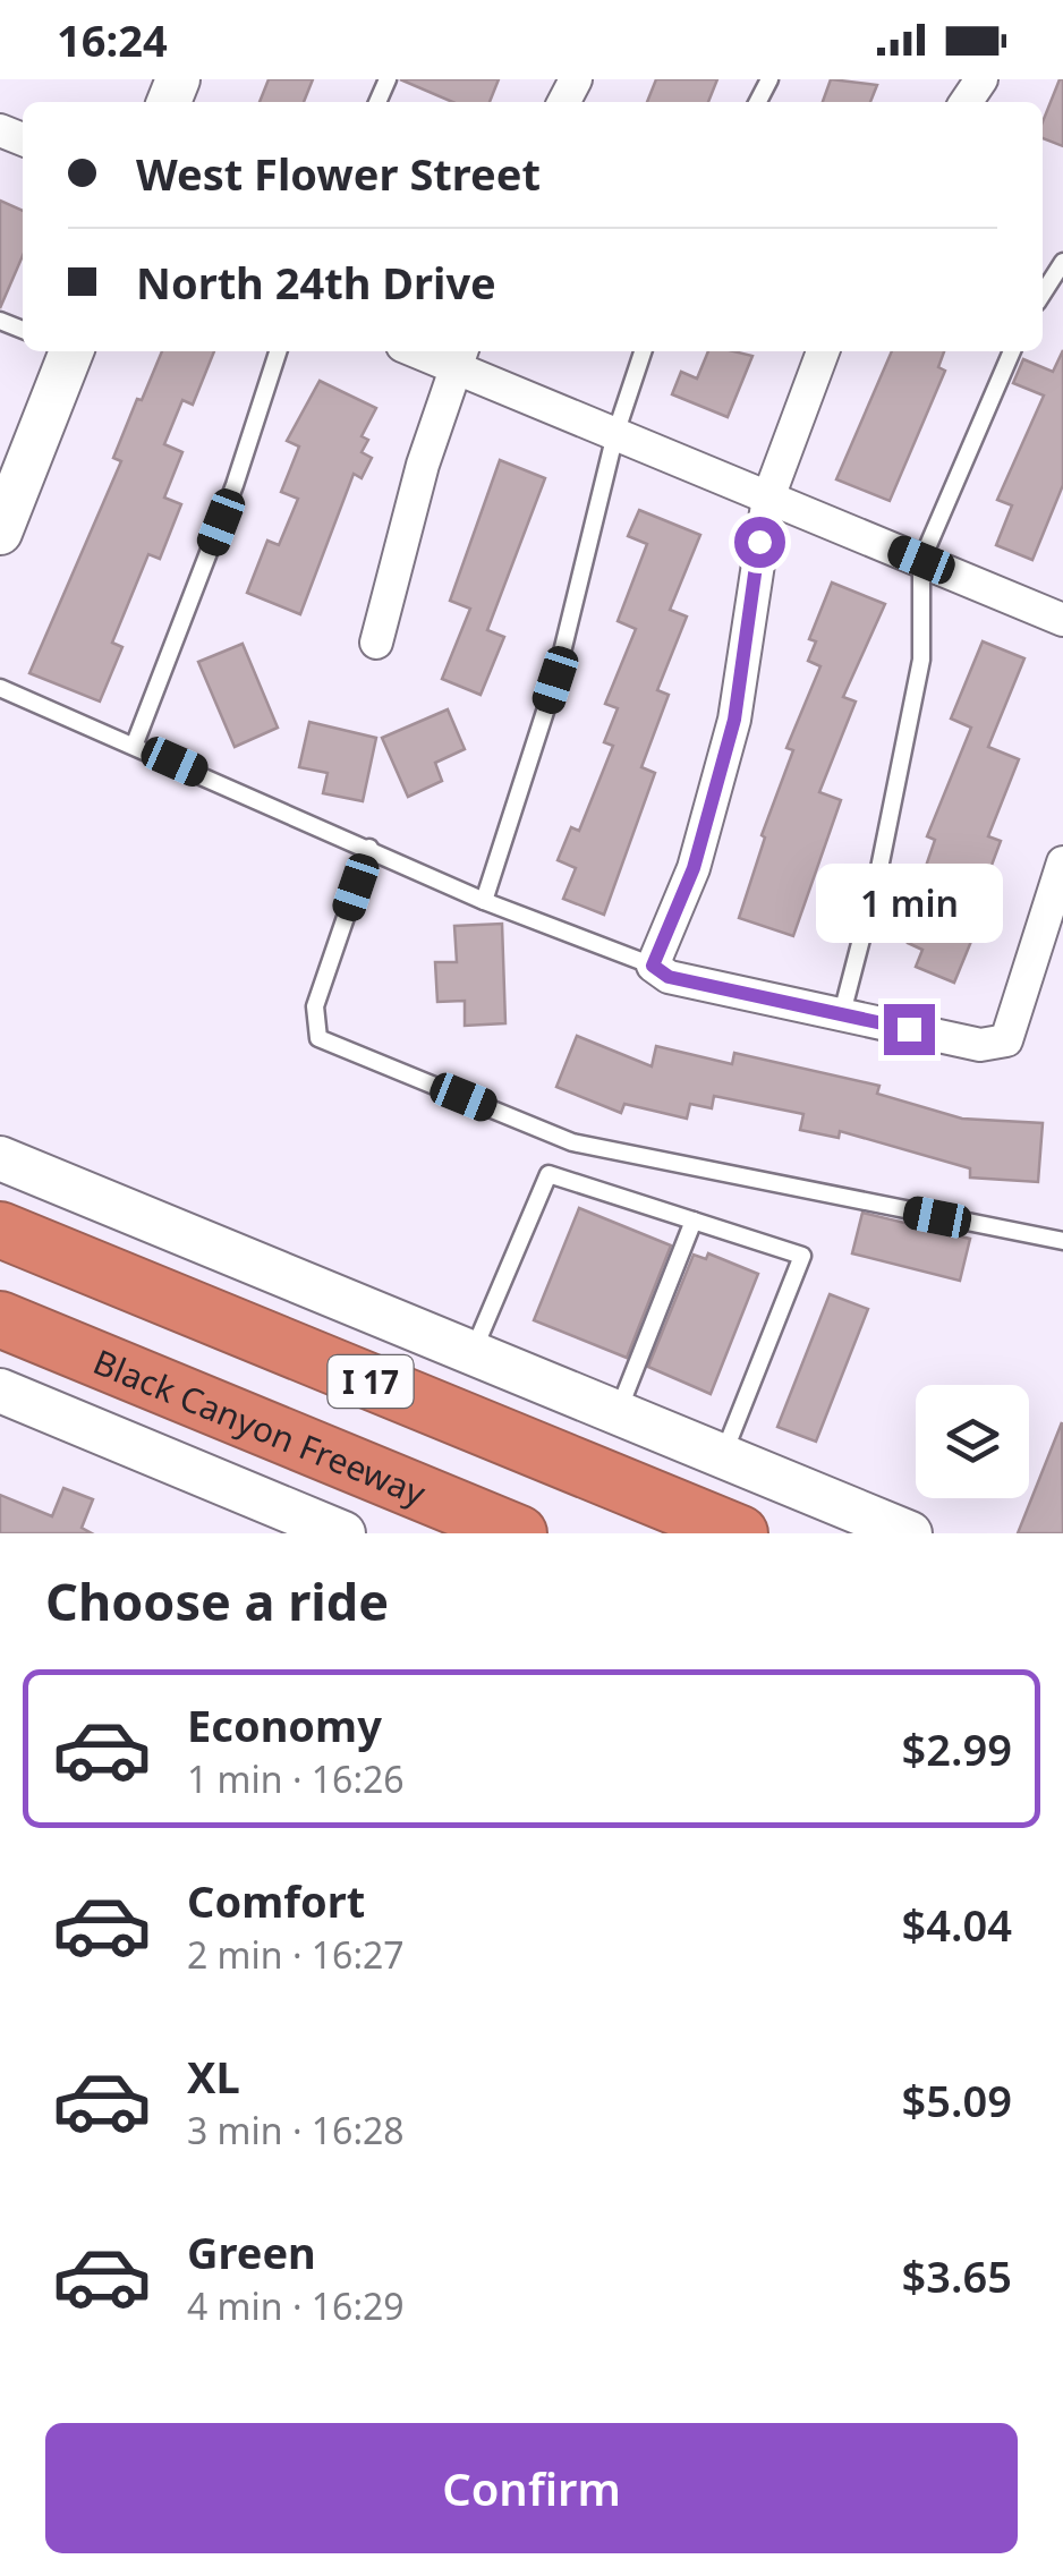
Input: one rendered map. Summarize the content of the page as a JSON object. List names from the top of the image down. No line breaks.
{"streets":{"highway":["I 17","Black Canyon Freeway"]},"page":{"status":"16:24","banner":["West Flower Street","North 24th Drive"],"bubble":"1 min","heading":"Choose a ride","list":[{"name":"Economy","note":"1 min · 16:26","value":"$2.99"},{"name":"Comfort","note":"2 min · 16:27","value":"$4.04"},{"name":"XL","note":"3 min · 16:28","value":"$5.09"},{"name":"Green","note":"4 min · 16:29","value":"$3.65"}],"buttons":"Confirm"}}
